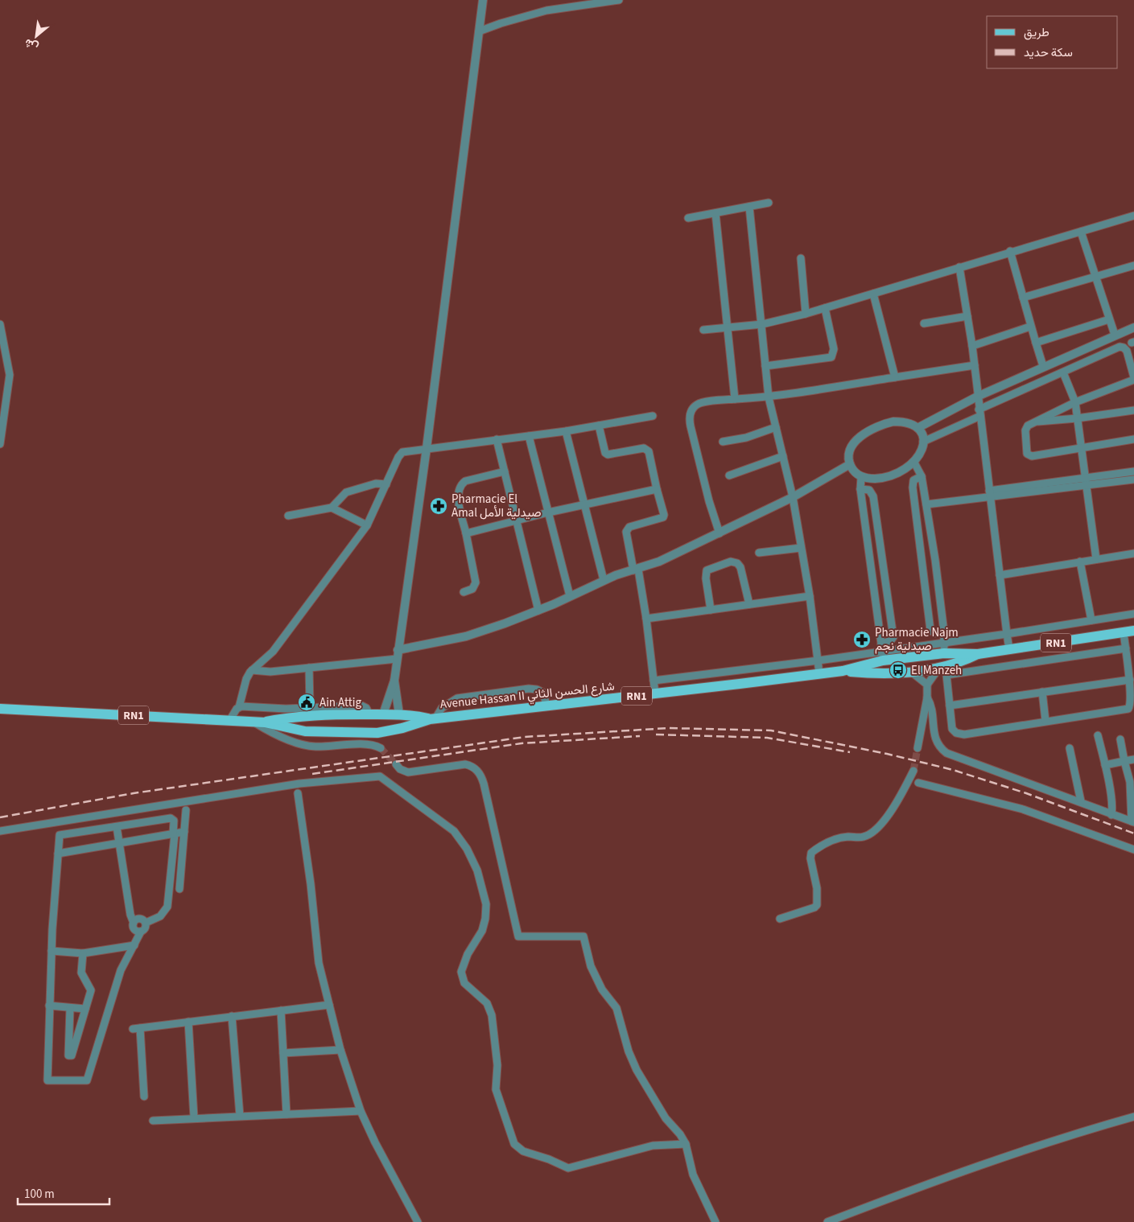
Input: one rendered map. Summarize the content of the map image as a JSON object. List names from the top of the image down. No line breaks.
{"streets":{"main road":["RN1","Avenue Hassan II شارع الحسن الثاني"]},"places":{"pharmacy":["Pharmacie El Amal صيدلية الأمل","Pharmacie Najm صيدلية نجم"],"bus stop":["El Manzeh"],"public building":["Ain Attig"]},"legend":["طريق","سكة حديد"],"scale_bar":"100 m","north":"bottom left"}
